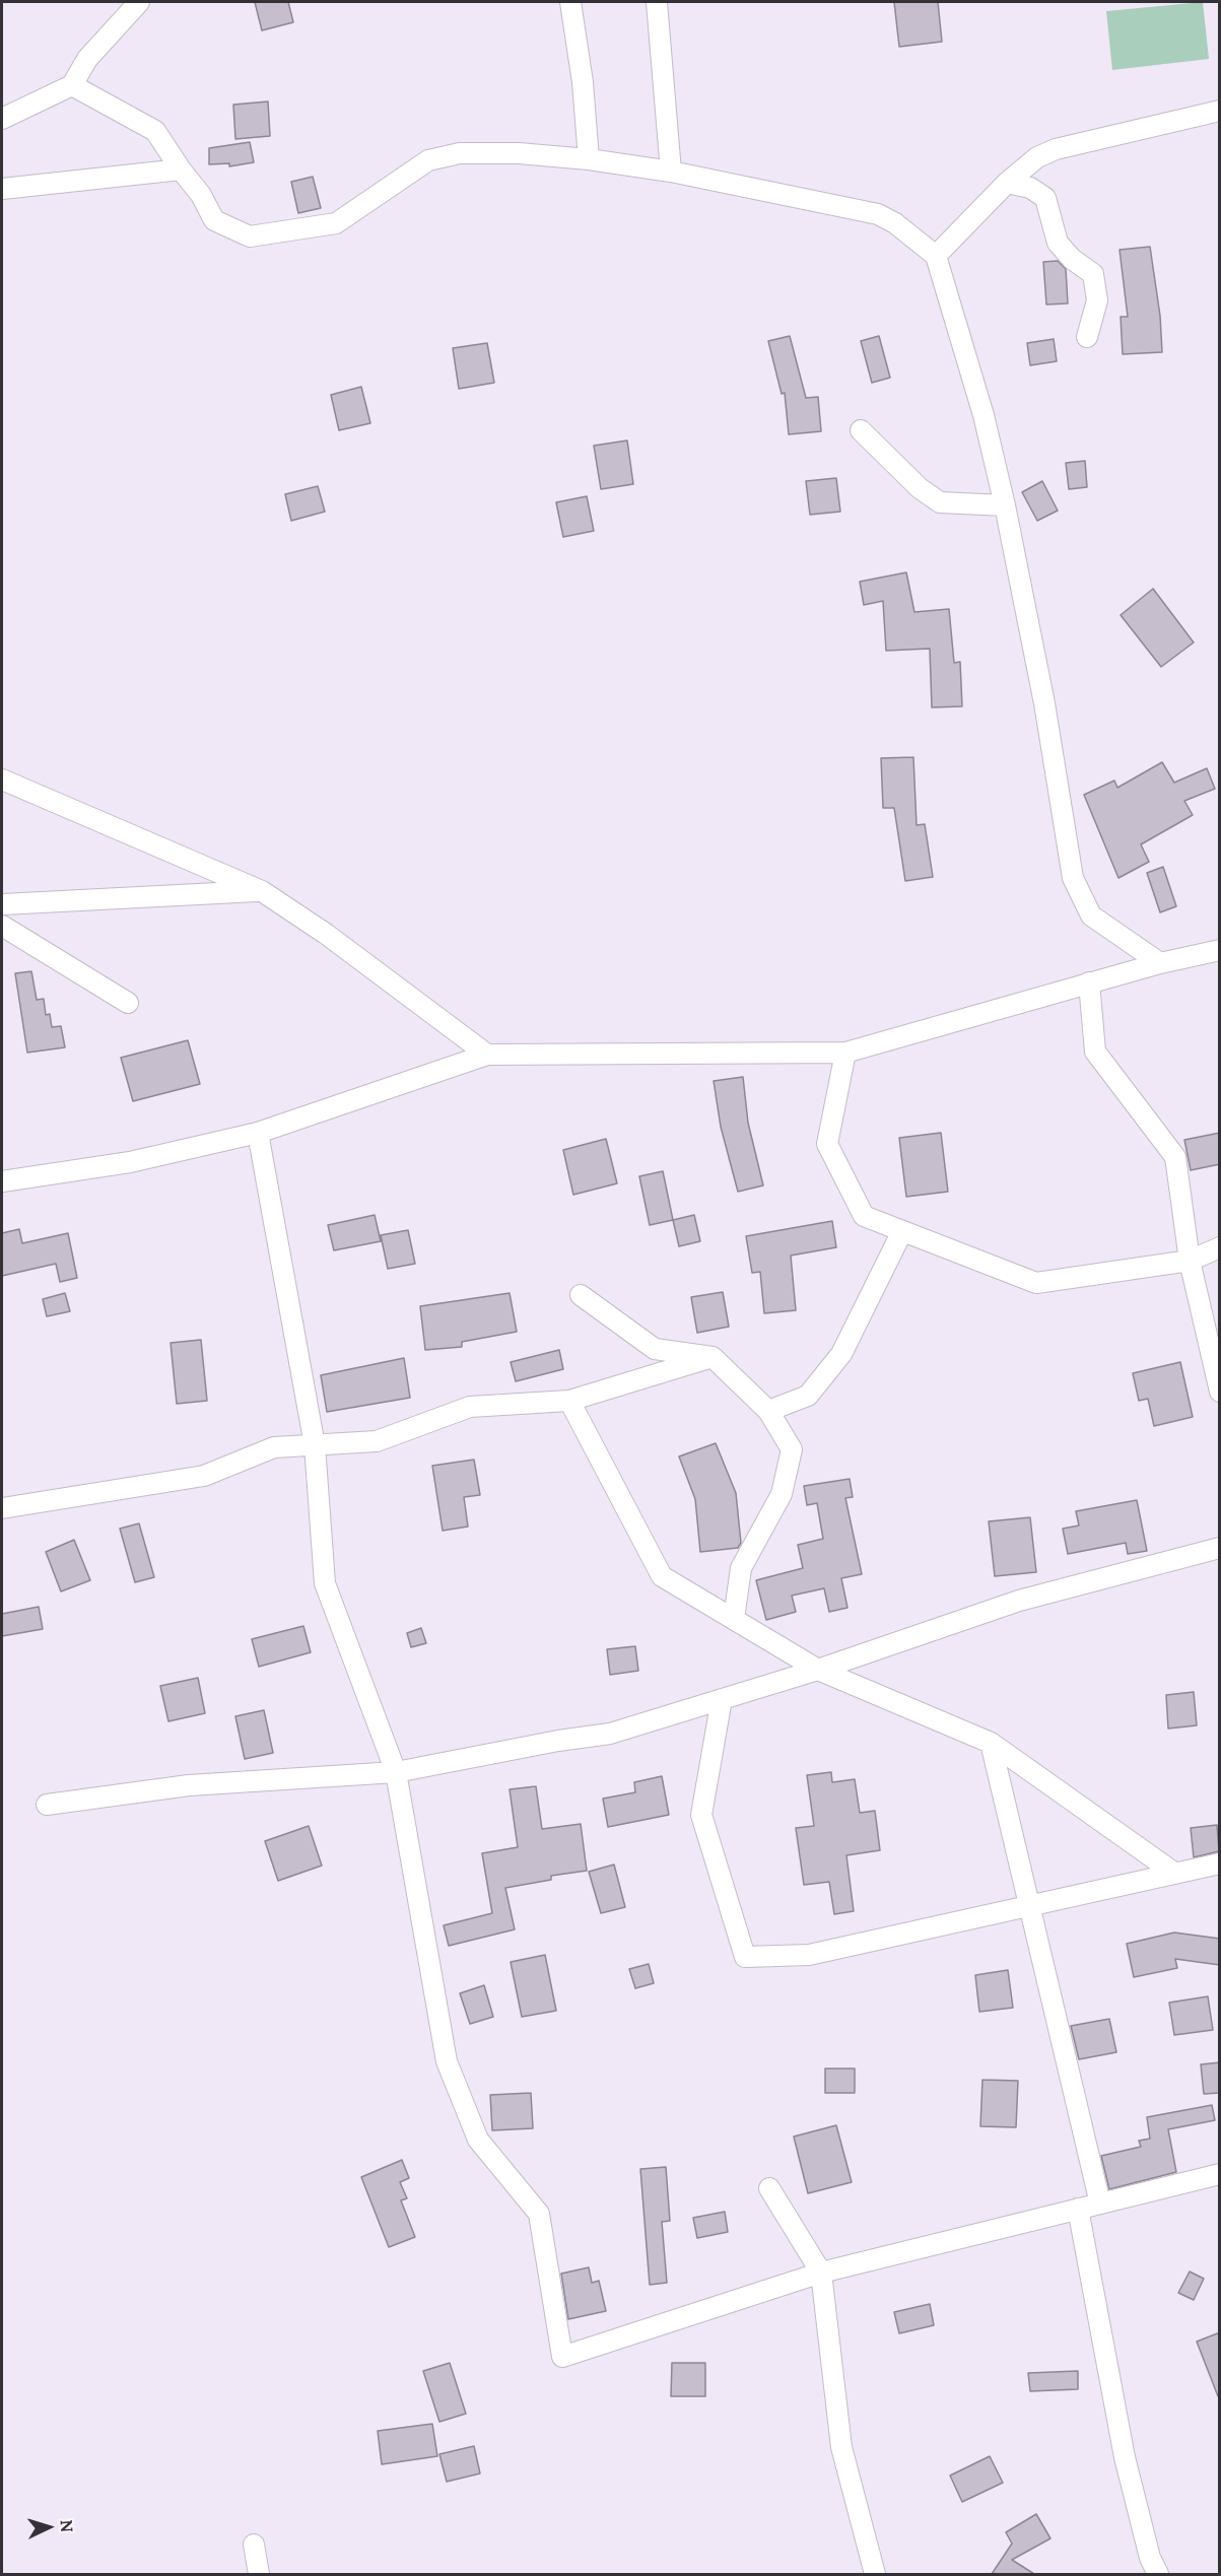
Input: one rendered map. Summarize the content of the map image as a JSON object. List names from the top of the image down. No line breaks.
{"north":"right"}
